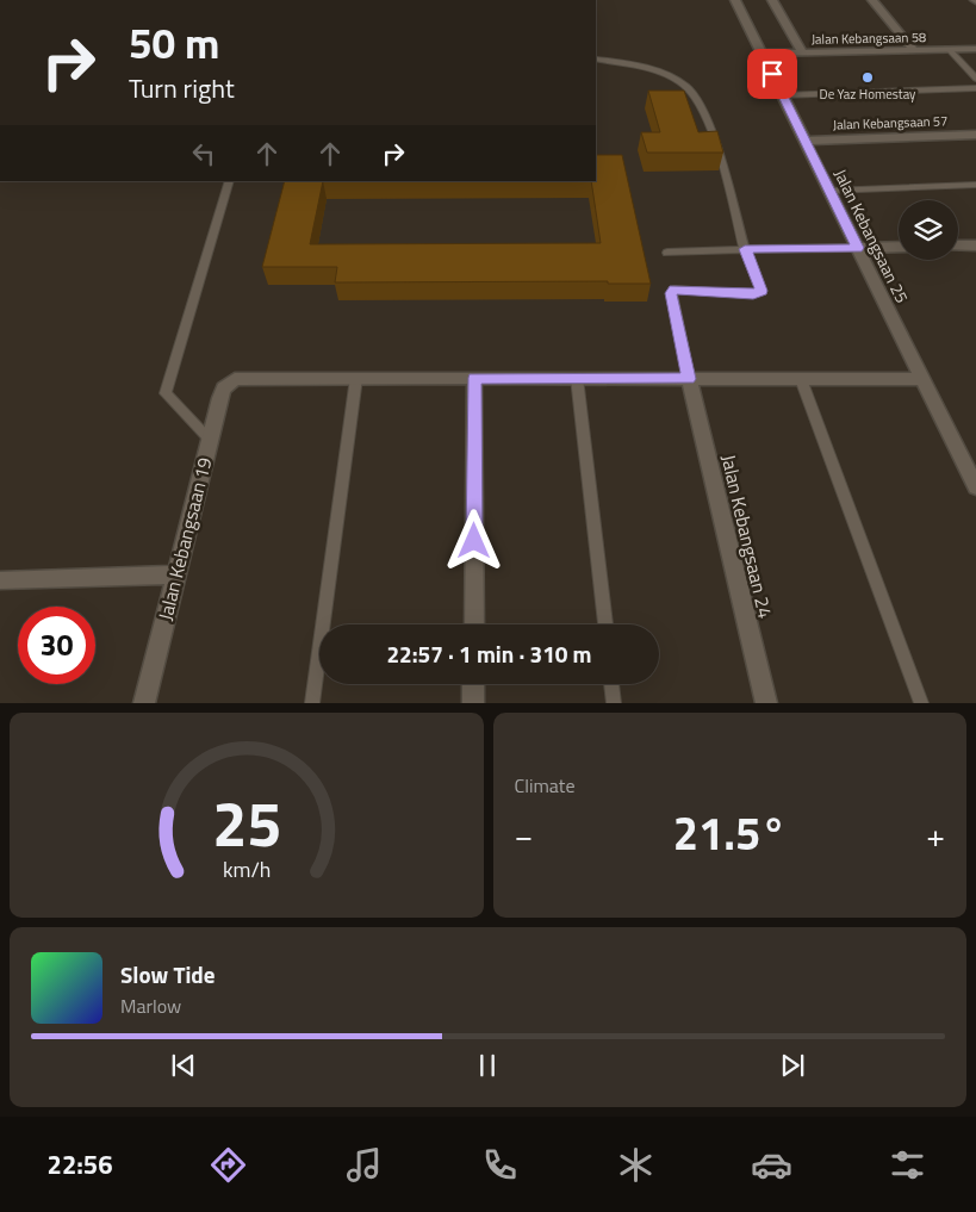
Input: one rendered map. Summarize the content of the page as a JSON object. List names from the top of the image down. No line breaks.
{"streets":{"street":["Jalan Kebangsaan 58","Jalan Kebangsaan 57","Jalan Kebangsaan 25","Jalan Kebangsaan 24","Jalan Kebangsaan 19"]},"crossings":[["Jalan Kebangsaan 58","Jalan Kebangsaan 25"],["Jalan Kebangsaan 57","Jalan Kebangsaan 25"]],"places":["De Yaz Homestay"],"page":{"turn":["50 m","Turn right"],"limit":"30","trip":"22:57 · 1 min · 310 m","tile":"Climate","heat":["−","21.5°","+"],"song":["Slow Tide","Marlow"],"tabs":"22:56","gauge":["25","km/h"]}}
